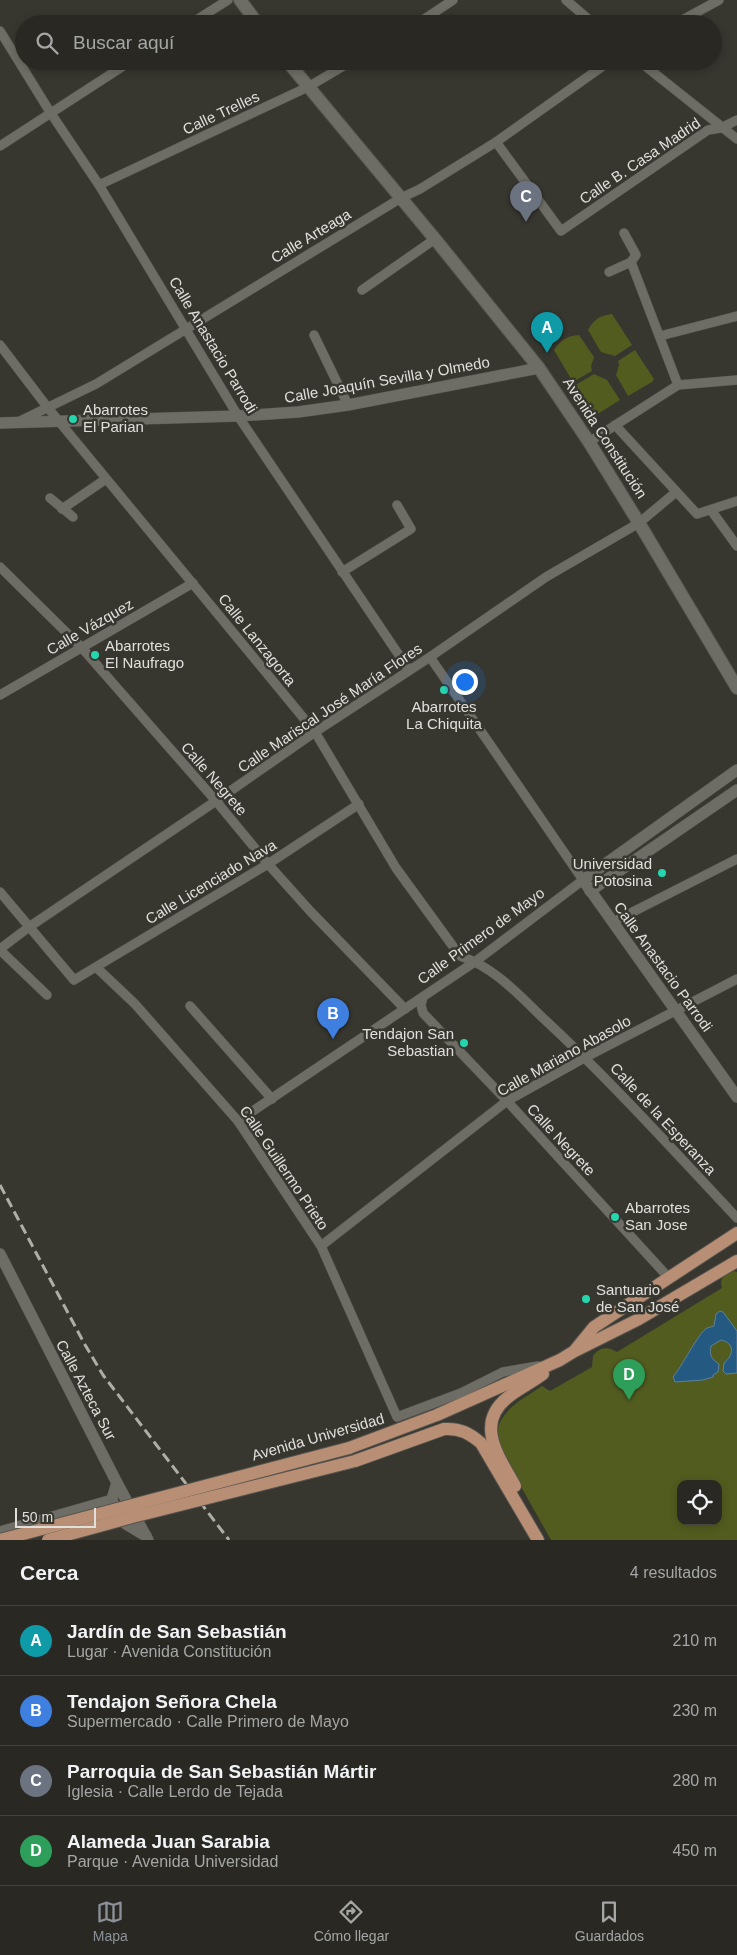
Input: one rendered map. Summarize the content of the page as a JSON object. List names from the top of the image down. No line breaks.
{"streets":{"main road":["Avenida Constitución","Avenida Universidad"],"street":["Calle Trelles","Calle B. Casa Madrid","Calle Arteaga","Calle Anastacio Parrodi","Calle Joaquín Sevilla y Olmedo","Calle Vázquez","Calle Lanzagorta","Calle Mariscal José María Flores","Calle Negrete","Calle Licenciado Nava","Calle Primero de Mayo","Calle Mariano Abasolo","Calle de la Esperanza","Calle Guillermo Prieto","Calle Azteca Sur"]},"crossings":[["Calle Trelles","Calle Anastacio Parrodi"],["Calle Trelles","Avenida Constitución"],["Calle B. Casa Madrid","Calle Arteaga"],["Calle Arteaga","Calle Anastacio Parrodi"],["Calle Arteaga","Calle Joaquín Sevilla y Olmedo"],["Calle Arteaga","Avenida Constitución"],["Calle Arteaga","Calle Lanzagorta"],["Calle Anastacio Parrodi","Calle Joaquín Sevilla y Olmedo"],["Calle Anastacio Parrodi","Calle Mariscal José María Flores"],["Calle Anastacio Parrodi","Calle Primero de Mayo"],["Calle Anastacio Parrodi","Calle Mariano Abasolo"],["Calle Joaquín Sevilla y Olmedo","Avenida Constitución"],["Calle Joaquín Sevilla y Olmedo","Calle Lanzagorta"],["Avenida Constitución","Calle Mariscal José María Flores"],["Calle Vázquez","Calle Lanzagorta"],["Calle Vázquez","Calle Negrete"],["Calle Lanzagorta","Calle Mariscal José María Flores"],["Calle Lanzagorta","Calle Licenciado Nava"],["Calle Lanzagorta","Calle Primero de Mayo"],["Calle Lanzagorta","Calle de la Esperanza"],["Calle Mariscal José María Flores","Calle Negrete"],["Calle Mariscal José María Flores","Calle Licenciado Nava"],["Calle Negrete","Calle Licenciado Nava"],["Calle Negrete","Calle Primero de Mayo"],["Calle Negrete","Calle Mariano Abasolo"],["Calle Negrete","Avenida Universidad"],["Calle Licenciado Nava","Calle Guillermo Prieto"],["Calle Primero de Mayo","Calle de la Esperanza"],["Calle Primero de Mayo","Calle Guillermo Prieto"],["Calle Mariano Abasolo","Calle de la Esperanza"],["Calle Mariano Abasolo","Calle Guillermo Prieto"],["Calle Guillermo Prieto","Avenida Universidad"]],"places":["Abarrotes El Parian","Abarrotes El Naufrago","Abarrotes La Chiquita","Universidad Potosina","Tendajon San Sebastian","Abarrotes San Jose","Santuario de San José"],"scale_bar":"50 m","page":{"search":"Buscar aquí","pins":["C","A","B","D"],"scale":"50 m","heading":["Cerca","4 resultados"],"list":[{"mark":"A","name":"Jardín de San Sebastián","note":"Lugar · Avenida Constitución","value":"210 m"},{"mark":"B","name":"Tendajon Señora Chela","note":"Supermercado · Calle Primero de Mayo","value":"230 m"},{"mark":"C","name":"Parroquia de San Sebastián Mártir","note":"Iglesia · Calle Lerdo de Tejada","value":"280 m"},{"mark":"D","name":"Alameda Juan Sarabia","note":"Parque · Avenida Universidad","value":"450 m"}],"nav":["Mapa","Cómo llegar","Guardados"]}}
